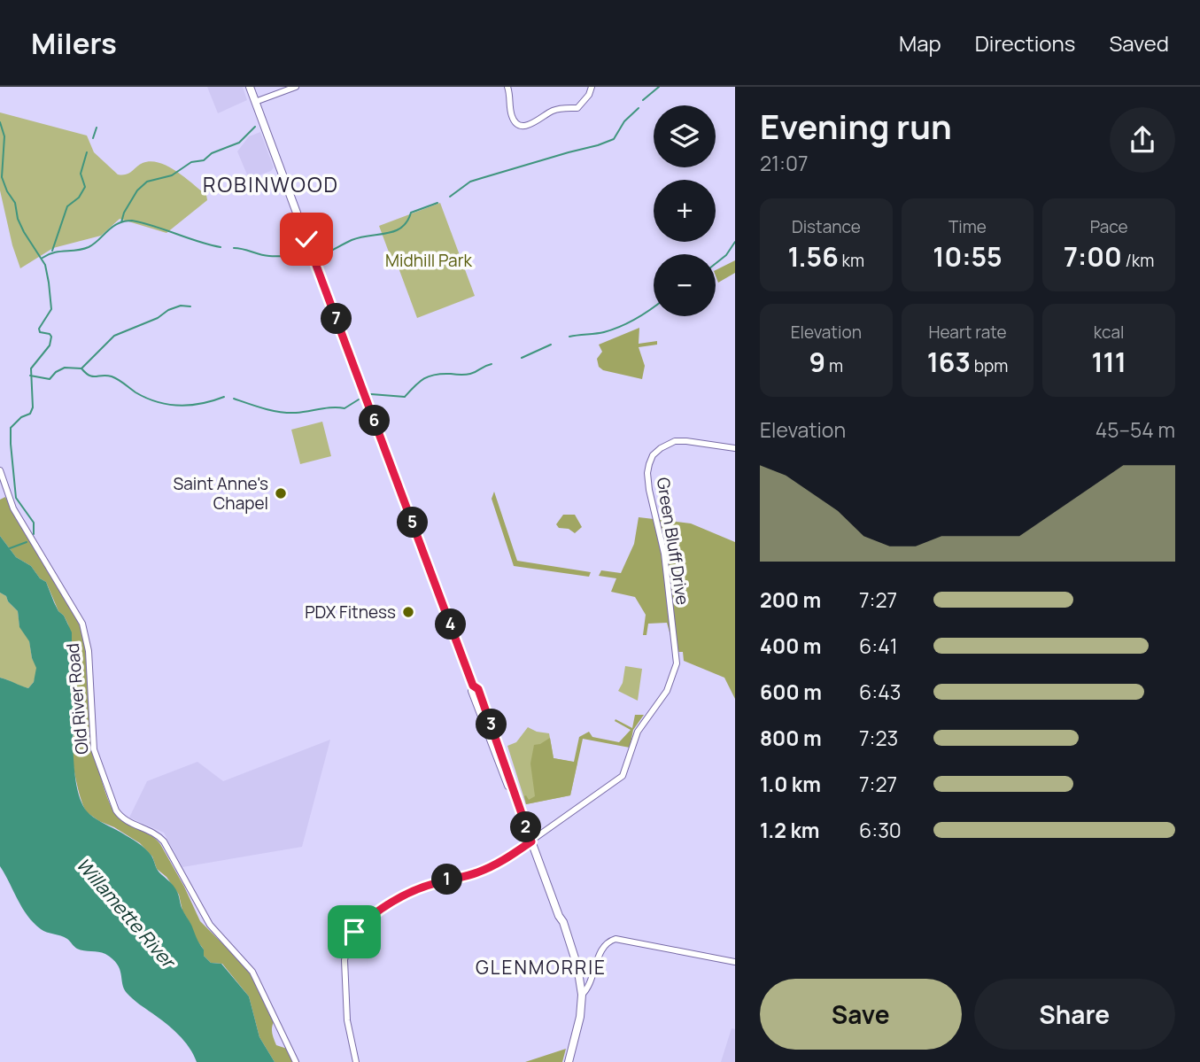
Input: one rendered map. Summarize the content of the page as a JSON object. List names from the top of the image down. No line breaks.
{"streets":{"street":["Green Bluff Drive","Old River Road"]},"districts":["ROBINWOOD","GLENMORRIE"],"water":["Willamette River"],"parks":["Midhill Park"],"places":["Saint Anne's Chapel","PDX Fitness"],"page":{"header":"Milers","nav":["Map","Directions","Saved"],"heading":["Evening run","21:07"],"map_buttons":["+","−"],"stats":[["Distance","1.56 km"],["Time","10:55"],["Pace","7:00 /km"],["Elevation","9 m"],["Heart rate","163 bpm"],["kcal","111"]],"pins":["7","6","5","4","3","2","1"],"chart":["Elevation","45–54 m"],"list":[{"name":"200 m","note":"7:27"},{"name":"400 m","note":"6:41"},{"name":"600 m","note":"6:43"},{"name":"800 m","note":"7:23"},{"name":"1.0 km","note":"7:27"},{"name":"1.2 km","note":"6:30"}],"buttons":["Save","Share"]}}
